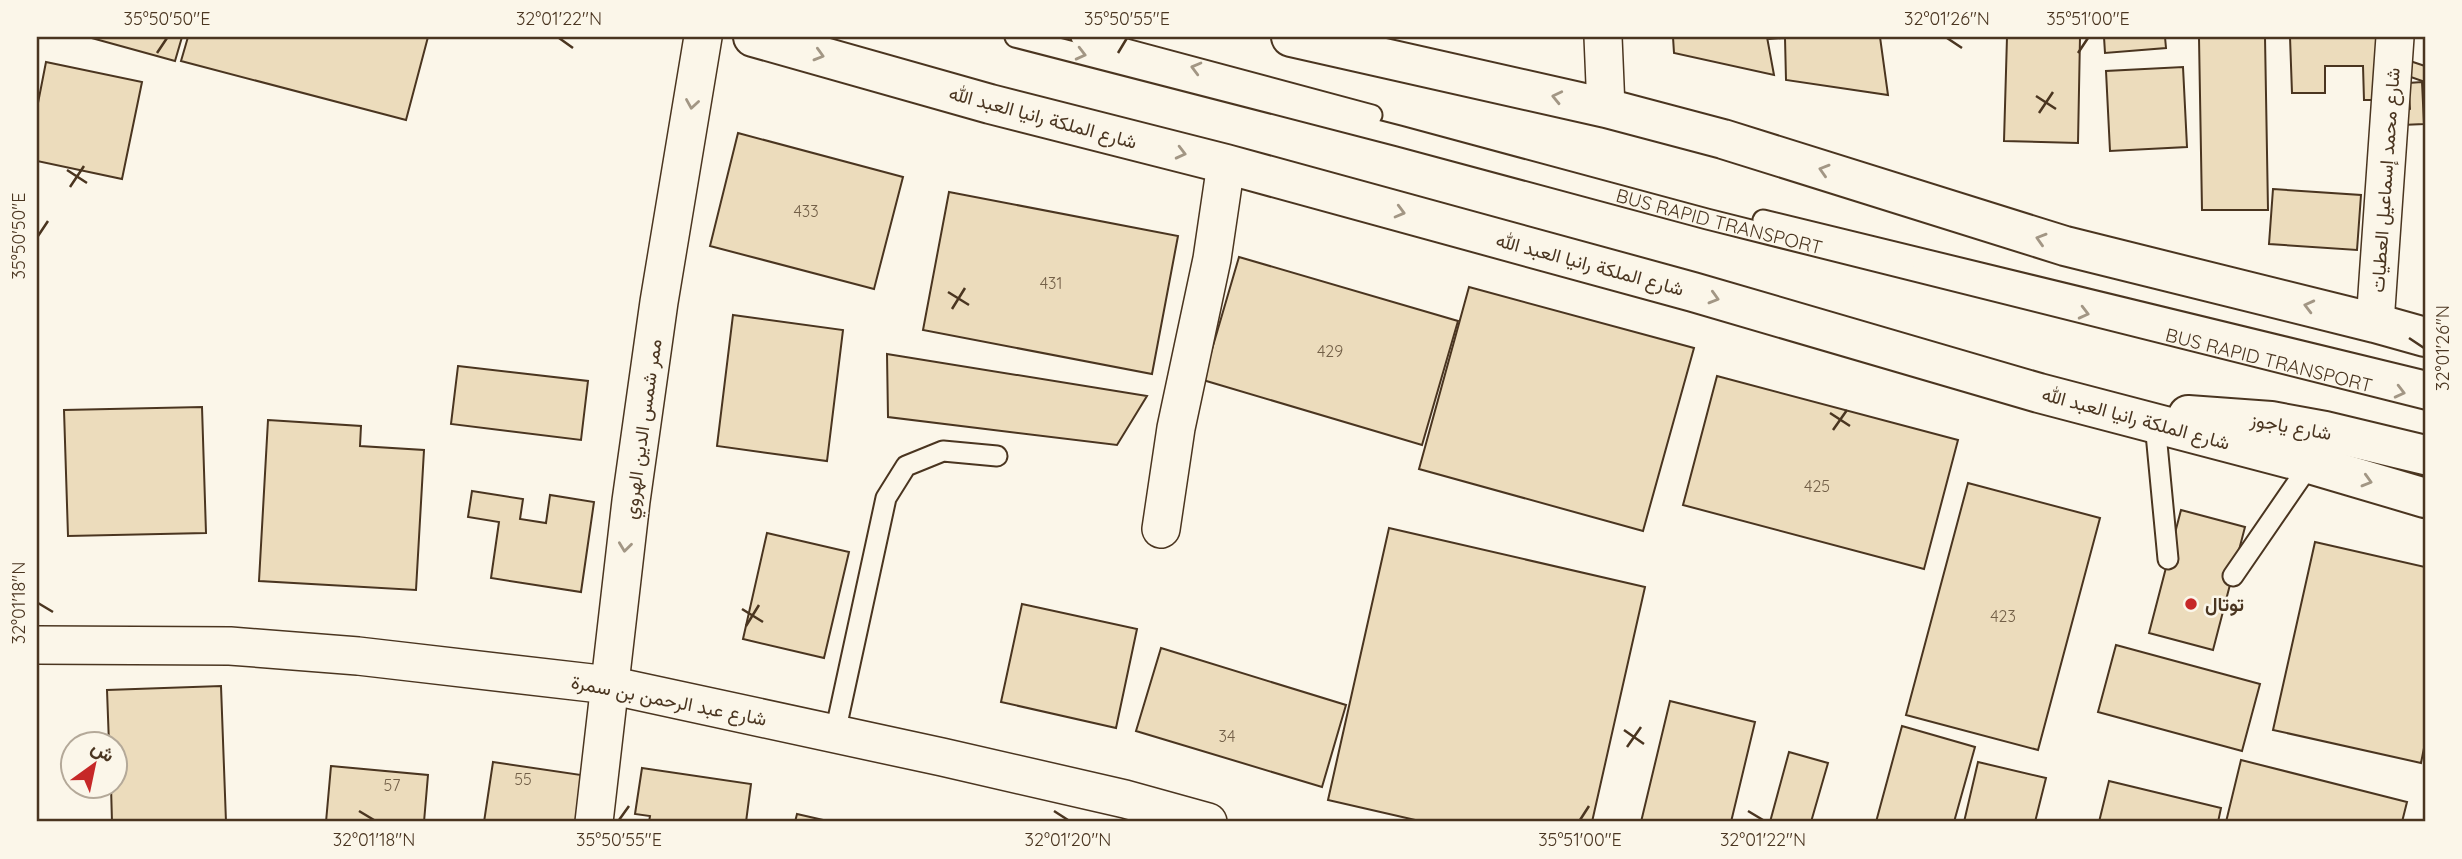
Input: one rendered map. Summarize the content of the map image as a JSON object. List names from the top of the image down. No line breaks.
{"streets":{"main road":["شارع الملكة رانيا العبد الله","شارع ياجوز"],"street":["شارع محمد إسماعيل العطيات","ممر شمس الدين الهروي","شارع عبد الرحمن بن سمرة"],"lane":["BUS RAPID TRANSPORT"]},"crossings":[["شارع الملكة رانيا العبد الله","شارع ياجوز"],["ممر شمس الدين الهروي","شارع عبد الرحمن بن سمرة"]],"one_way":["ممر شمس الدين الهروي"],"places":["توتال"],"house_numbers":["433","431","429","425","423","34","55","57"],"north":"top right","coordinates":["35°50'50\"E","32°01'22\"N","35°50'55\"E","32°01'26\"N","35°51'00\"E","32°01'18\"N","32°01'20\"N"]}
